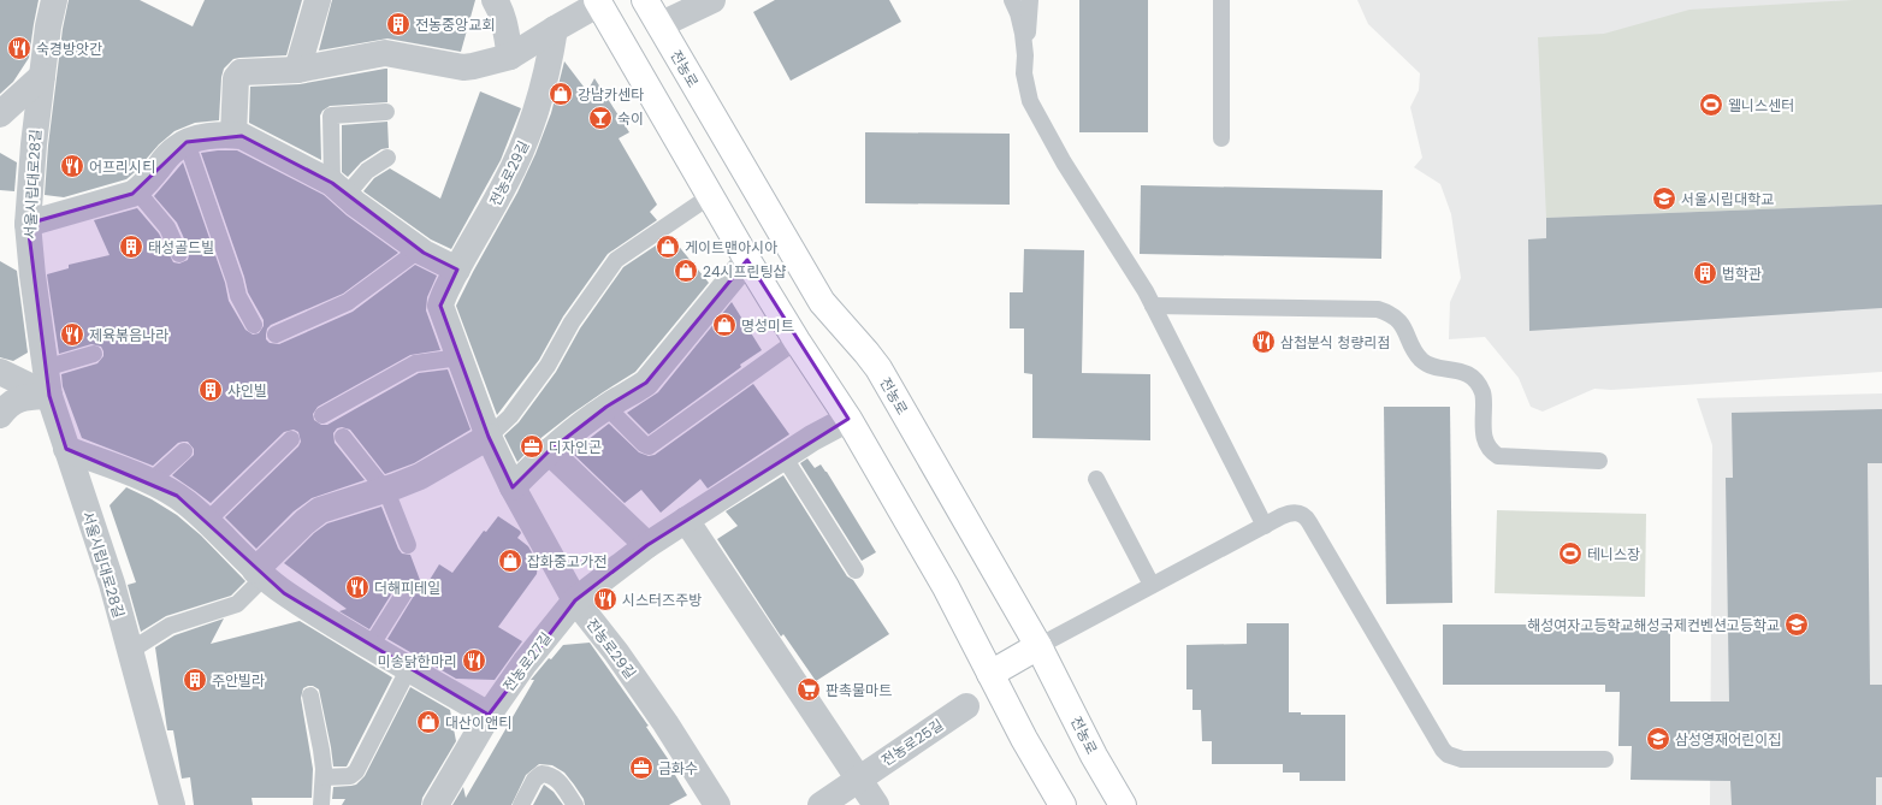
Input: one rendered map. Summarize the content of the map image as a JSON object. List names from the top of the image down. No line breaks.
{"streets":{"main road":["전농로"],"street":["전농로29길","서울시립대로28길","전농로27길","전농로25길"]},"crossings":[["전농로29길","전농로27길"]],"places":{"building":["전농중앙교회","태성골드빌","법학관","샤인빌","주안빌라"],"restaurant":["숙경방앗간","어프리시티","제육볶음나라","삼첩분식 청량리점","더해피테일","시스터즈주방","미송닭한마리"],"shop":["강남카센타","게이트맨아시아","24시프린팅샵","명성미트","잡화중고가전","대산이앤티"],"sports":["웰니스센터","테니스장"],"bar":["숙이"],"school or university":["서울시립대학교","해성여자고등학교해성국제컨벤션고등학교","삼성영재어린이집"],"office":["디자인곤","금화수"],"supermarket":["판촉물마트"]}}
